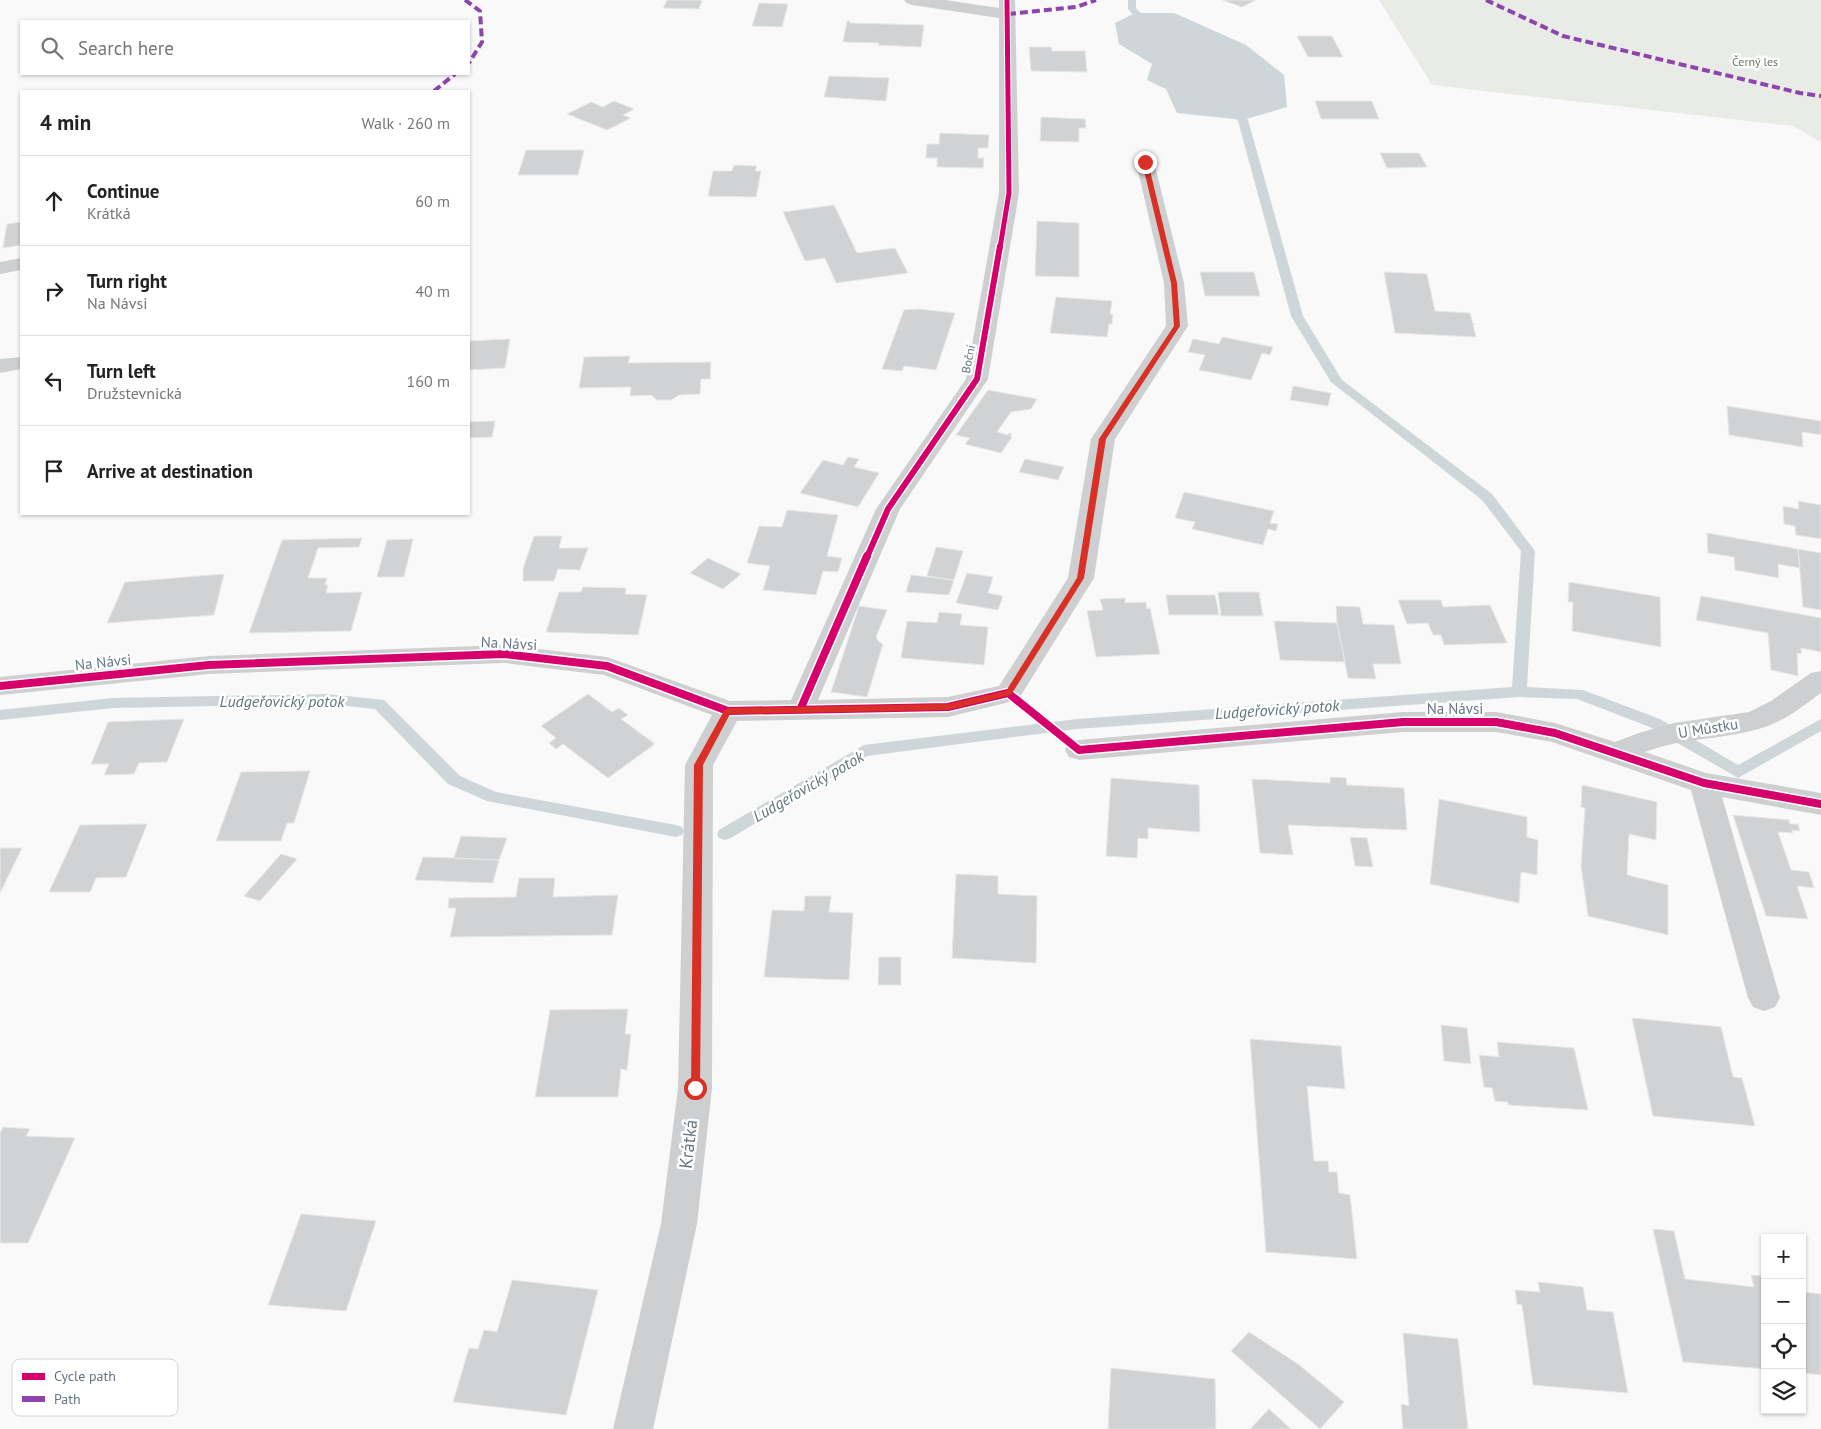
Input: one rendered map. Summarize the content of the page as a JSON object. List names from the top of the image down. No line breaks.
{"streets":{"street":["Boční","Na Návsi","U Můstku","Krátká"]},"crossings":[["Boční","Na Návsi"],["Na Návsi","U Můstku"],["Na Návsi","Krátká"]],"water":["Ludgeřovický potok"],"parks":["Černý les"],"legend":["Cycle path","Path"],"page":{"search":"Search here","heading":["4 min","Walk · 260 m"],"list":[["Continue","Krátká","60 m"],["Turn right","Na Návsi","40 m"],["Turn left","Družstevnická","160 m"],"Arrive at destination"],"map_buttons":["+","−"]}}
